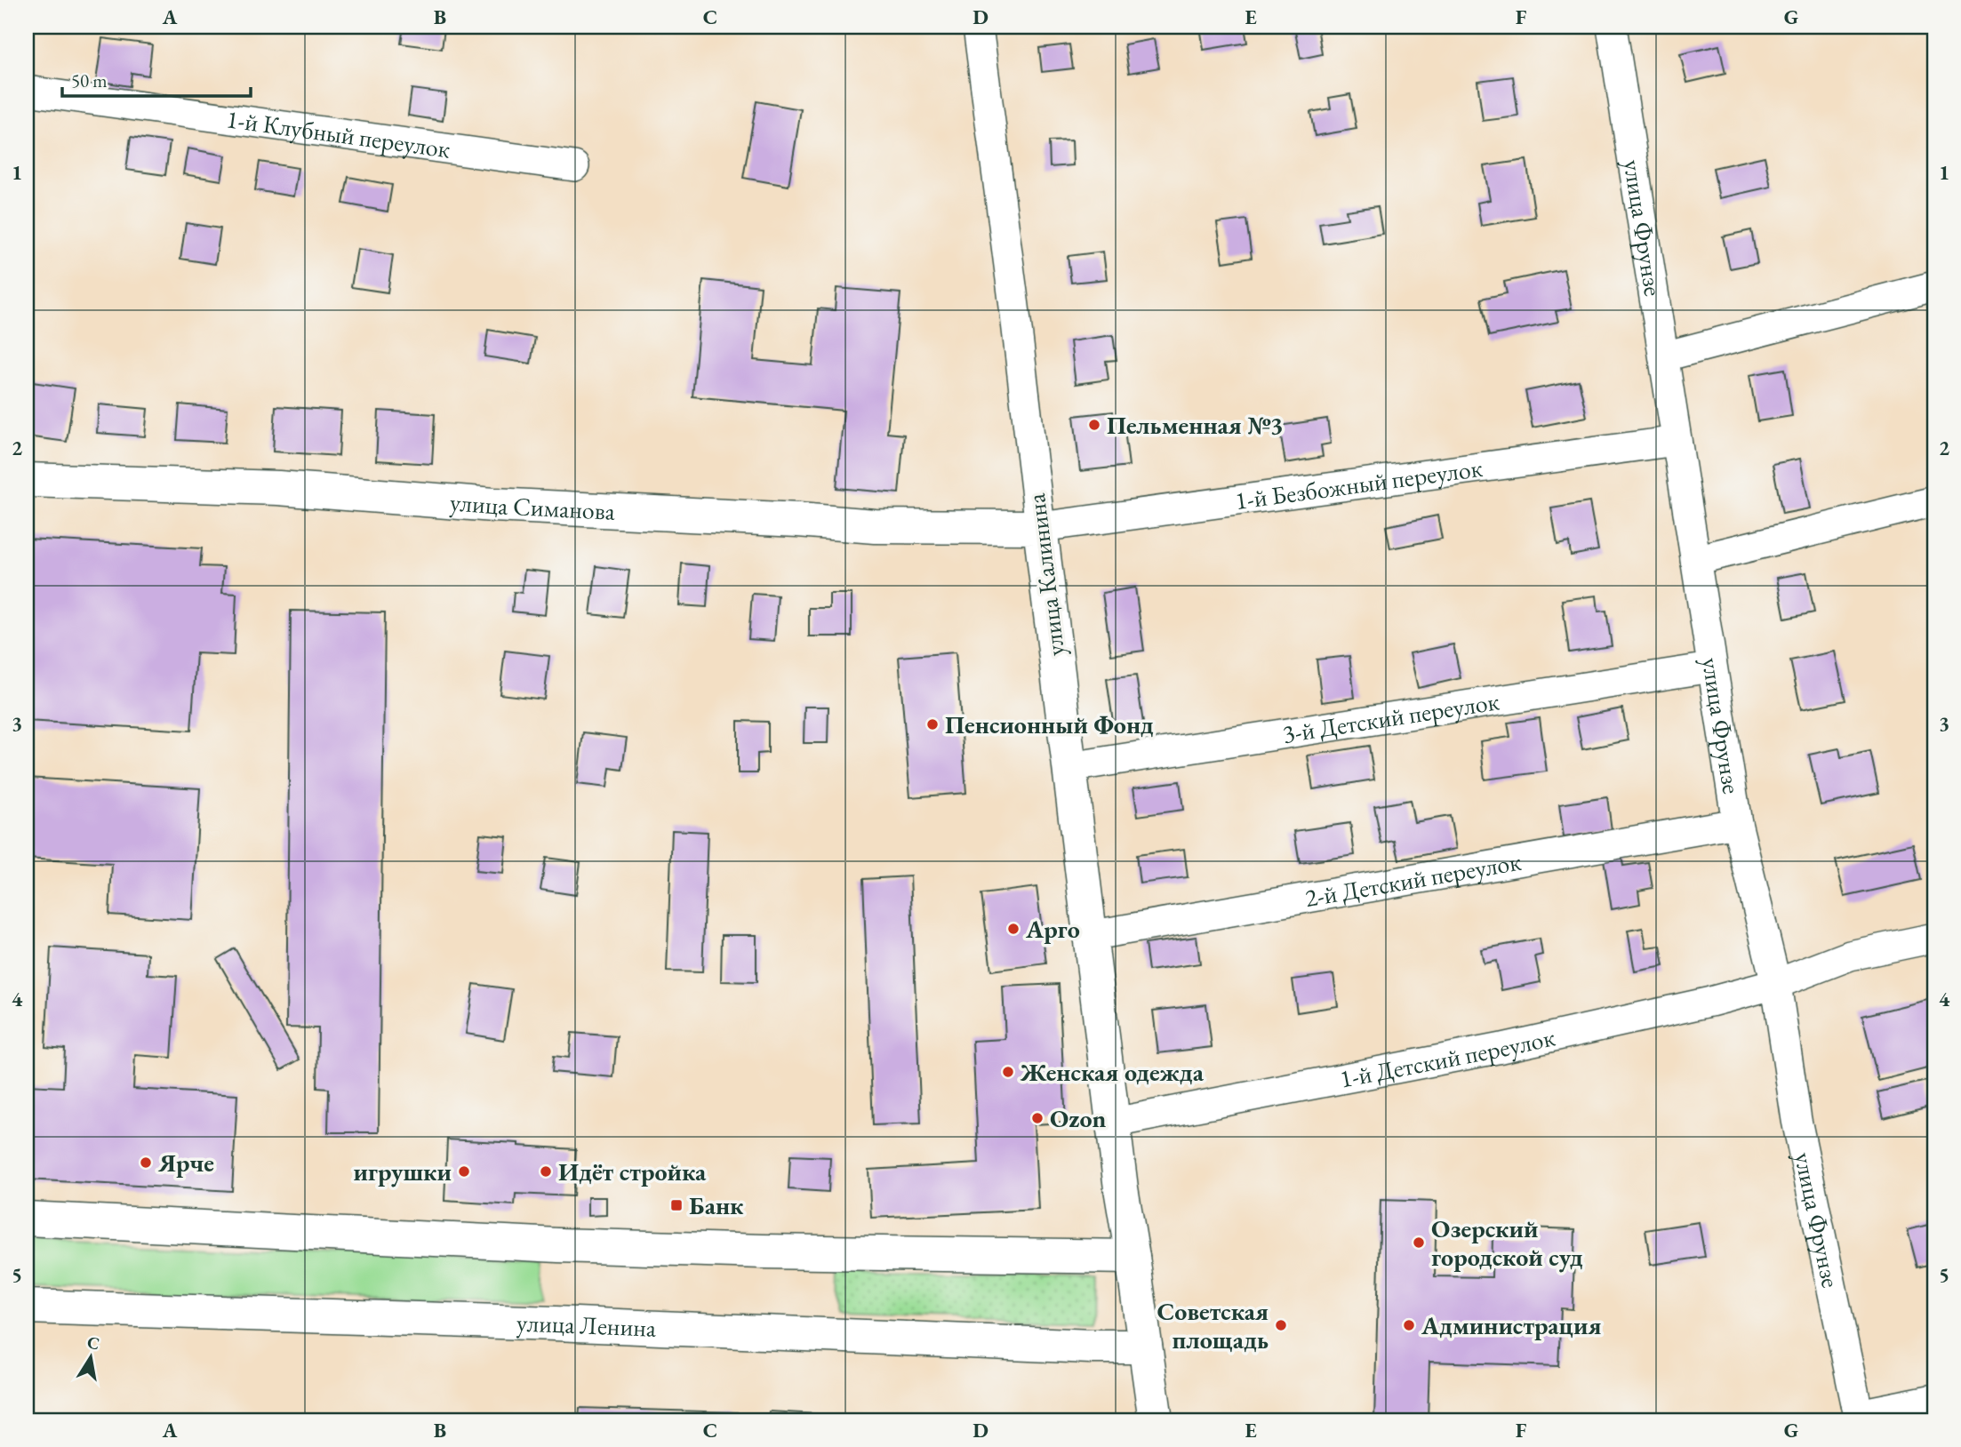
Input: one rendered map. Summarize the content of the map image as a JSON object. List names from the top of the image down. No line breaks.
{"streets":{"main road":["улица Симанова","улица Калинина","улица Ленина"],"street":["1-й Клубный переулок","улица Фрунзе","1-й Безбожный переулок","3-й Детский переулок","2-й Детский переулок","1-й Детский переулок"]},"crossings":[["улица Фрунзе","1-й Безбожный переулок"],["улица Фрунзе","3-й Детский переулок"],["улица Фрунзе","2-й Детский переулок"],["улица Фрунзе","1-й Детский переулок"],["1-й Безбожный переулок","улица Симанова"],["1-й Безбожный переулок","улица Калинина"],["улица Симанова","улица Калинина"],["улица Калинина","3-й Детский переулок"],["улица Калинина","2-й Детский переулок"],["улица Калинина","1-й Детский переулок"]],"places":{"other":["Пельменная №3","Пенсионный Фонд","Арго","Женская одежда","Ozon","Ярче","игрушки","Идёт стройка","Озерский городской суд","Советская площадь","Администрация"],"transit":["Банк"]},"scale_bar":"50 m","north":"top","grid":{"columns":["A","B","C","D","E","F","G"],"rows":["1","2","3","4","5"]}}
